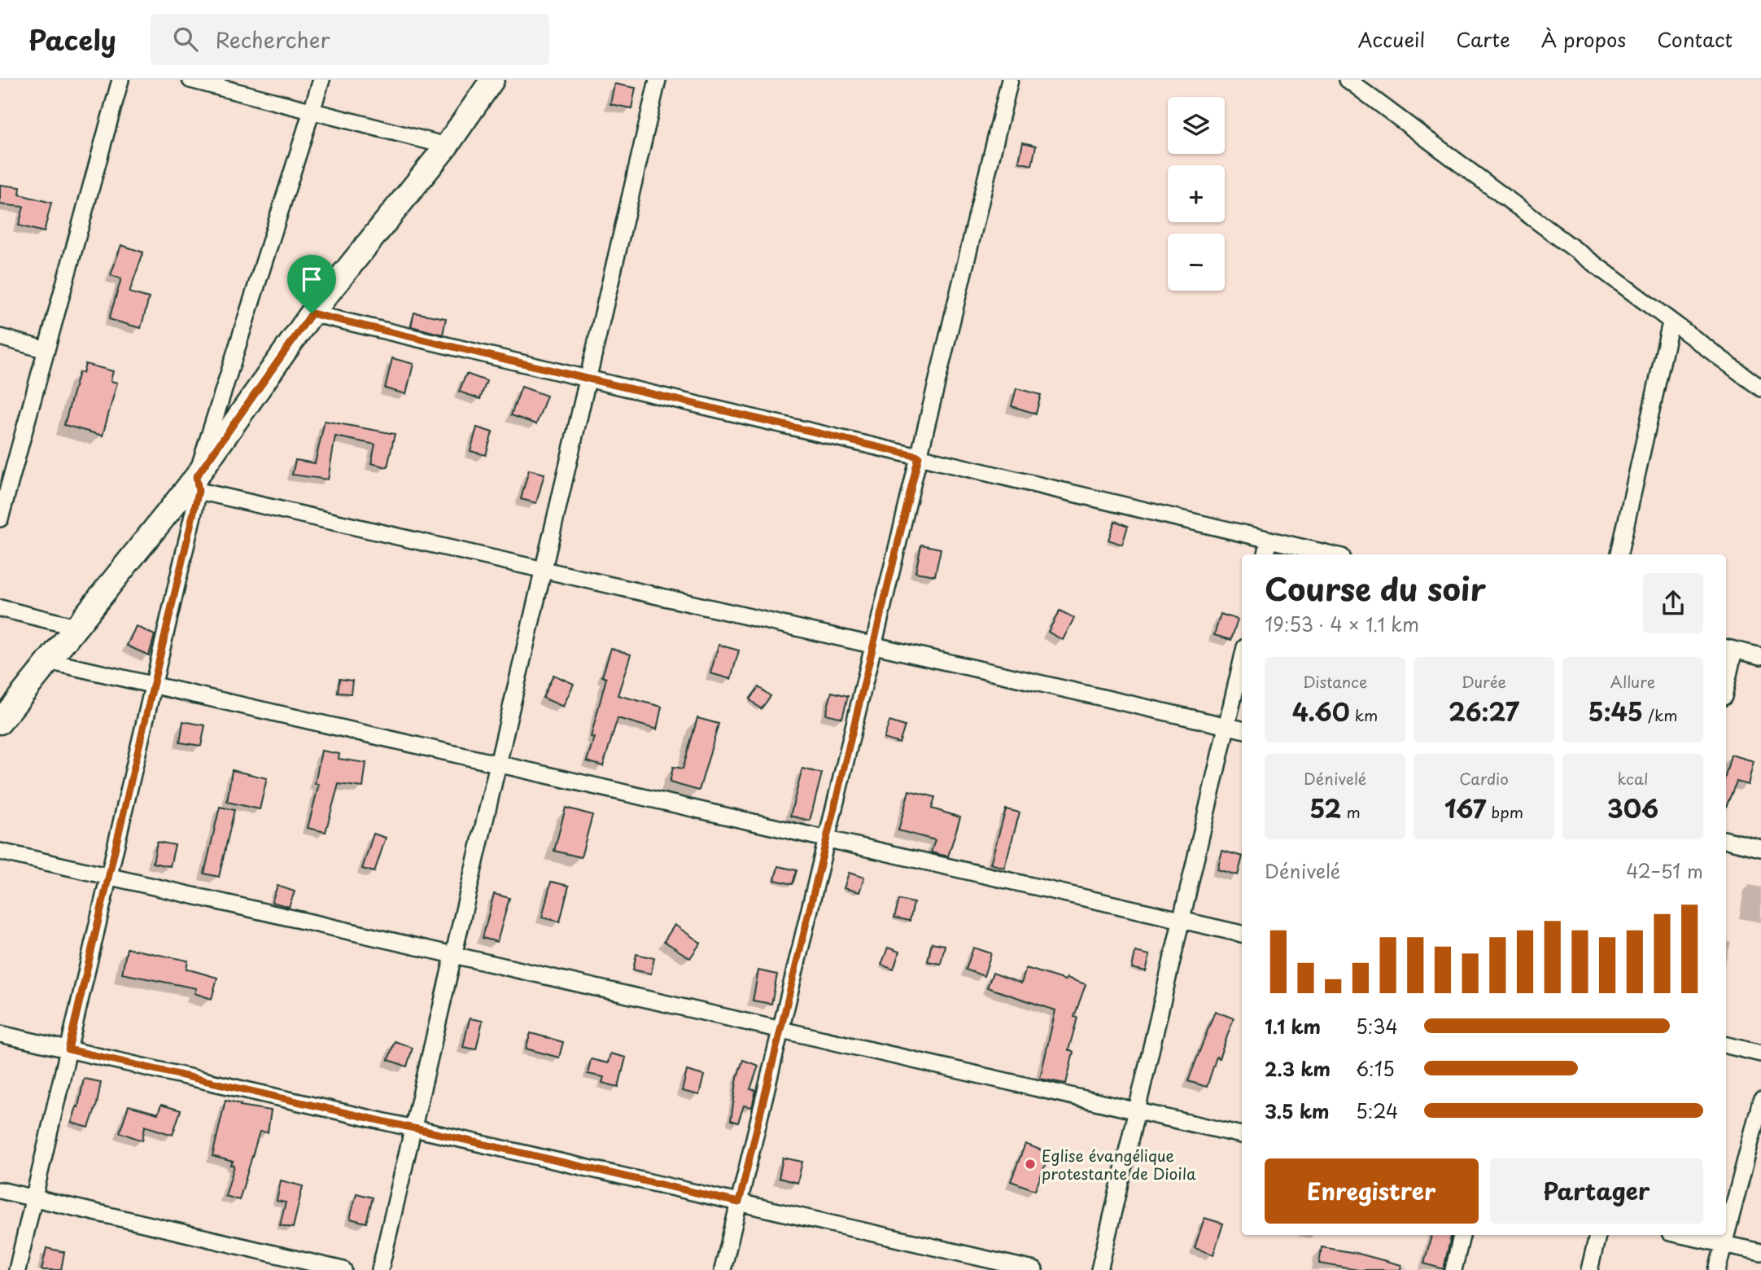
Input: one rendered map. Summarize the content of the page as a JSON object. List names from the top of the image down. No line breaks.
{"places":["Eglise évangélique protestante de Dioila"],"page":{"header":"Pacely","search":"Rechercher","nav":["Accueil","Carte","À propos","Contact"],"map_buttons":["+","−"],"heading":["Course du soir","19:53 · 4 × 1.1 km"],"stats":[["Distance","4.60 km"],["Durée","26:27"],["Allure","5:45 /km"],["Dénivelé","52 m"],["Cardio","167 bpm"],["kcal","306"]],"chart":["Dénivelé","42–51 m"],"list":[{"name":"1.1 km","note":"5:34"},{"name":"2.3 km","note":"6:15"},{"name":"3.5 km","note":"5:24"}],"buttons":["Enregistrer","Partager"]}}
